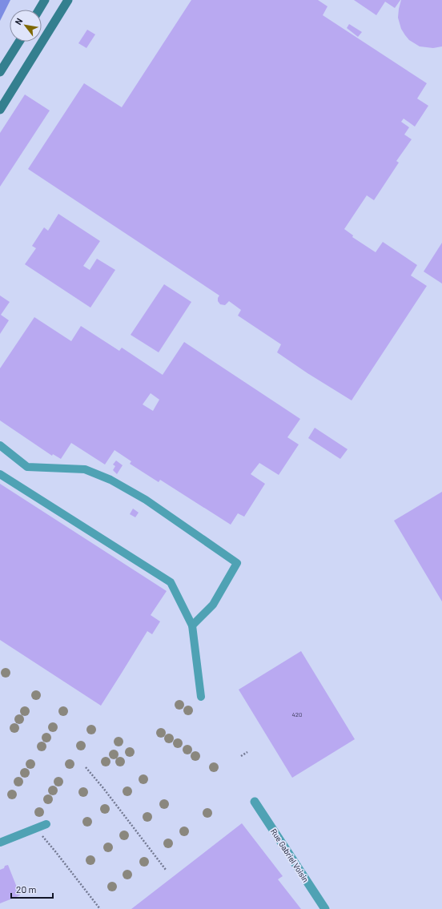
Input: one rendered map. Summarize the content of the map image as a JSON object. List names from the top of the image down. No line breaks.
{"streets":{"street":["Rue Gabriel Voisin"]},"house_numbers":["420"],"scale_bar":"20 m","north":"top left"}
